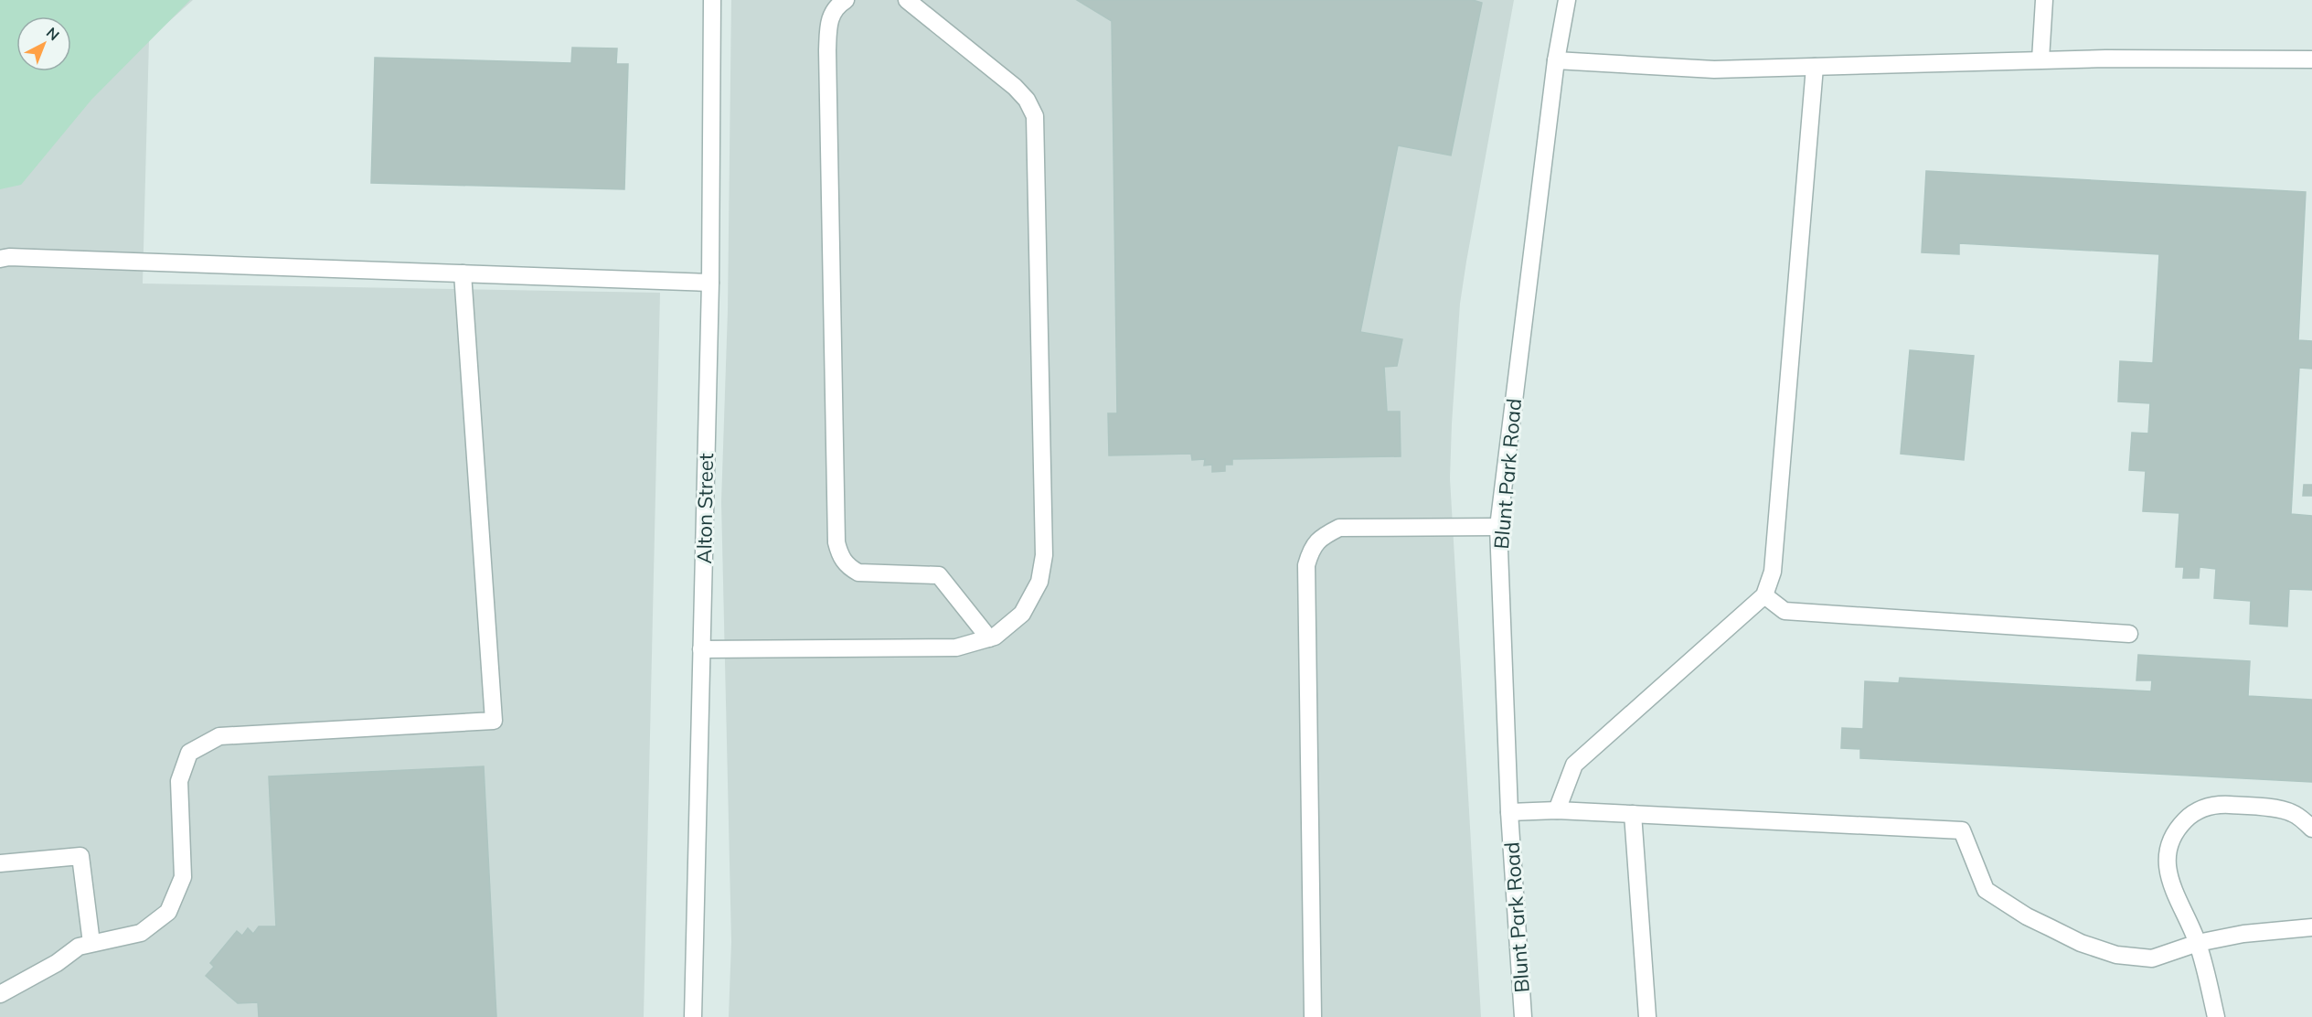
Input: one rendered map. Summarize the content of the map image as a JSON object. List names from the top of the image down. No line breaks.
{"streets":{"street":["Blunt Park Road","Alton Street"]},"north":"top right"}
